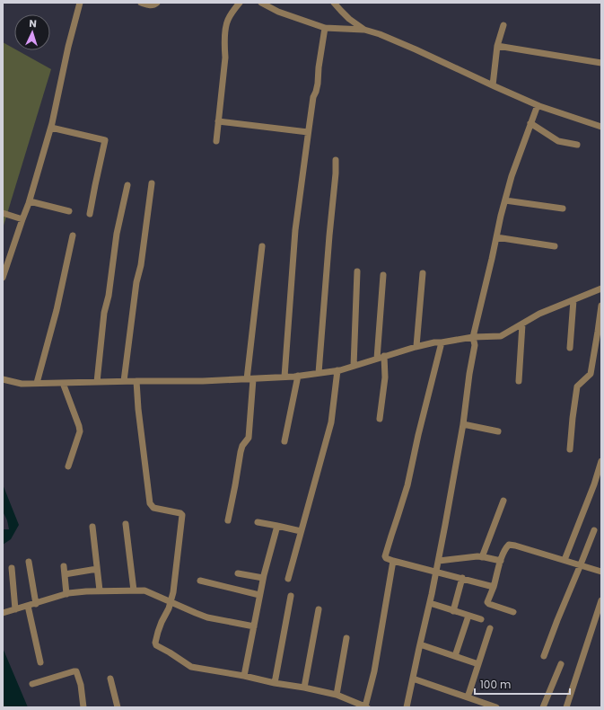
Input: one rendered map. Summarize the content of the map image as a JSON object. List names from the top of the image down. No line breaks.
{"scale_bar":"100 m","north":"top"}
